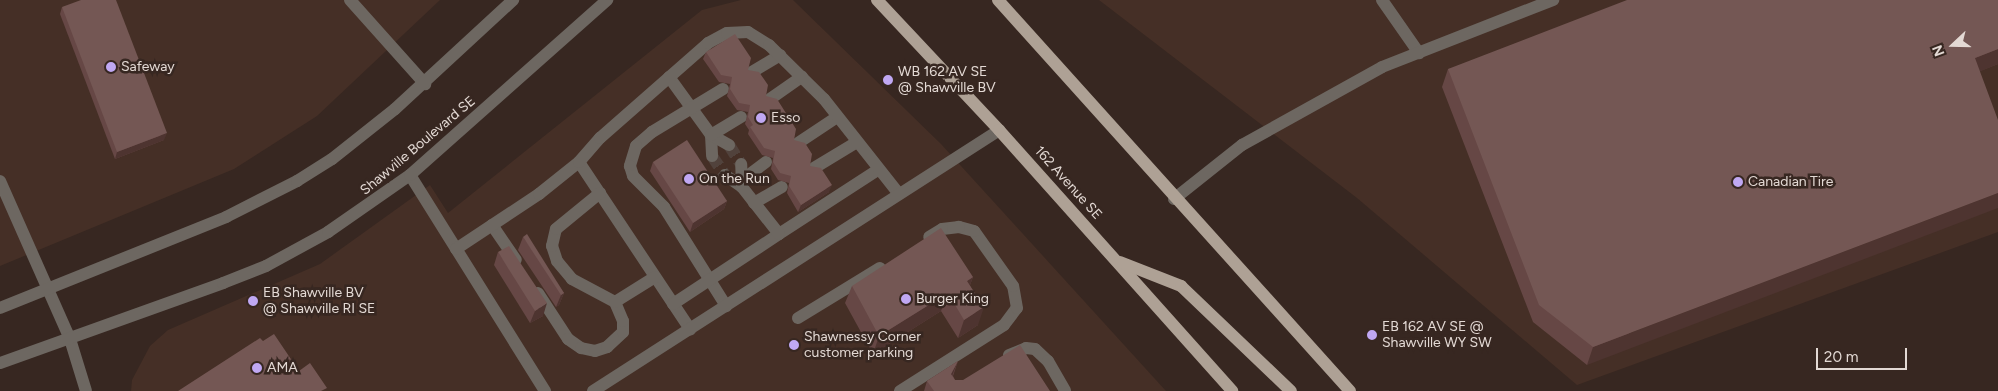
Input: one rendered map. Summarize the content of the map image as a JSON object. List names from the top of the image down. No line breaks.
{"streets":{"main road":["162 Avenue SE"],"street":["Shawville Boulevard SE"]},"places":["Safeway","WB 162 AV SE @ Shawville BV","Esso","On the Run","Canadian Tire","Burger King","EB Shawville BV @ Shawville RI SE","EB 162 AV SE @ Shawville WY SW","Shawnessy Corner customer parking","AMA"],"scale_bar":"20 m","north":"left"}
